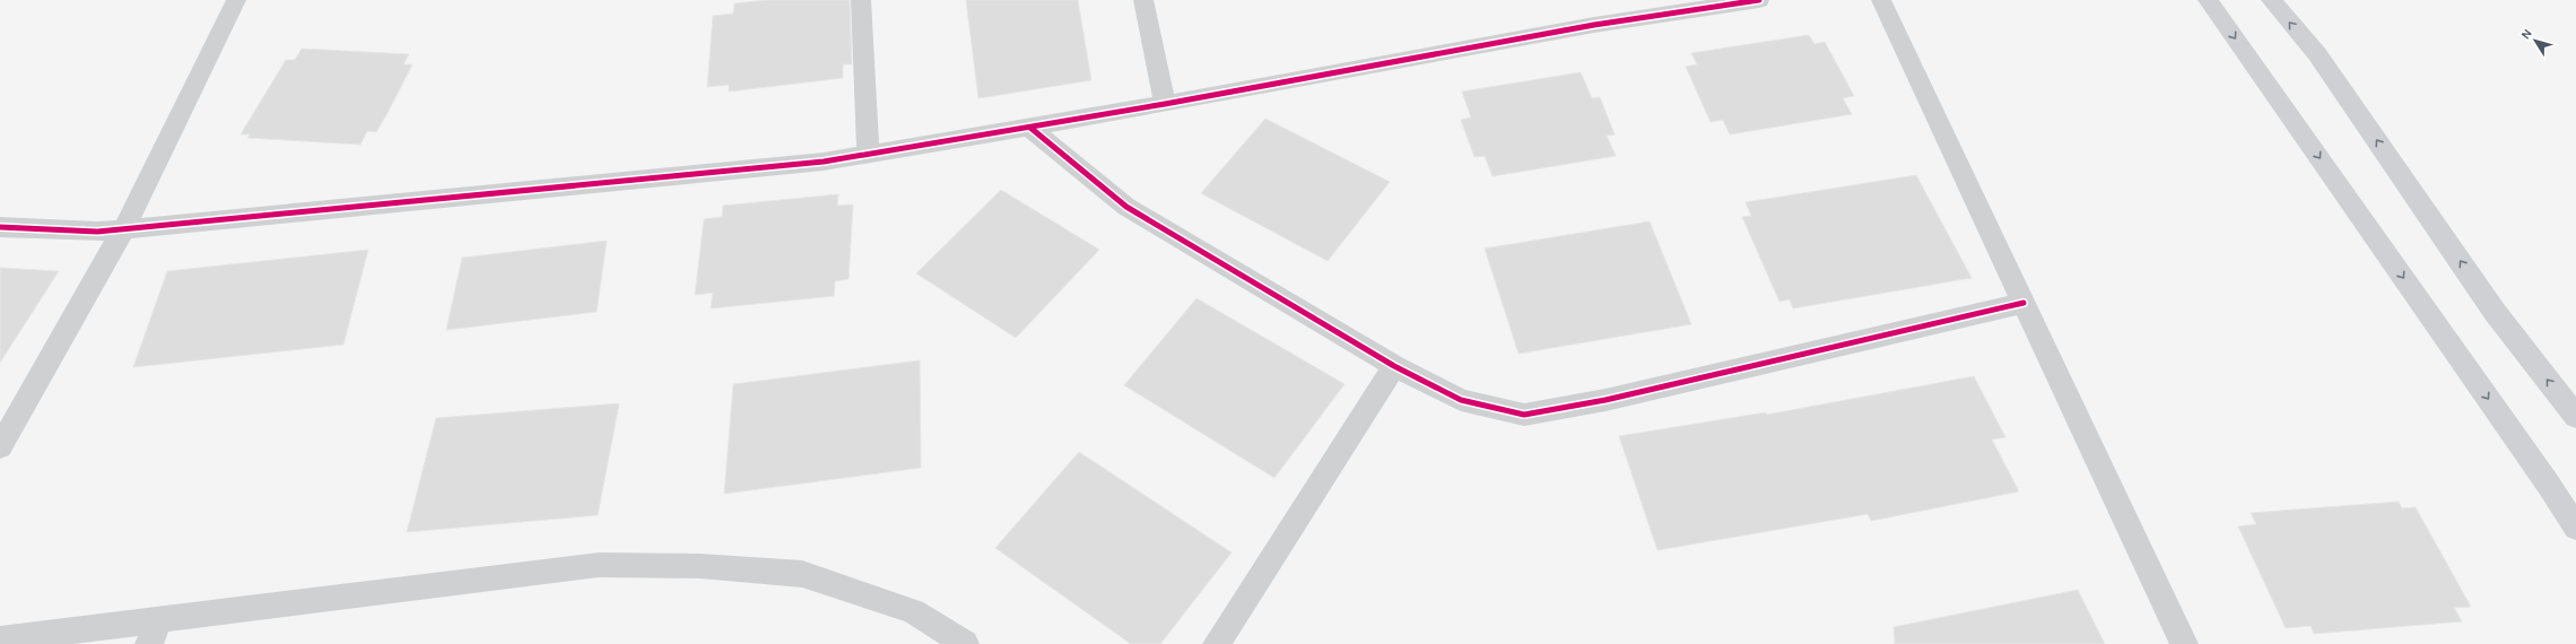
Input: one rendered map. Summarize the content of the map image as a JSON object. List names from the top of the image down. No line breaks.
{"north":"top left"}
